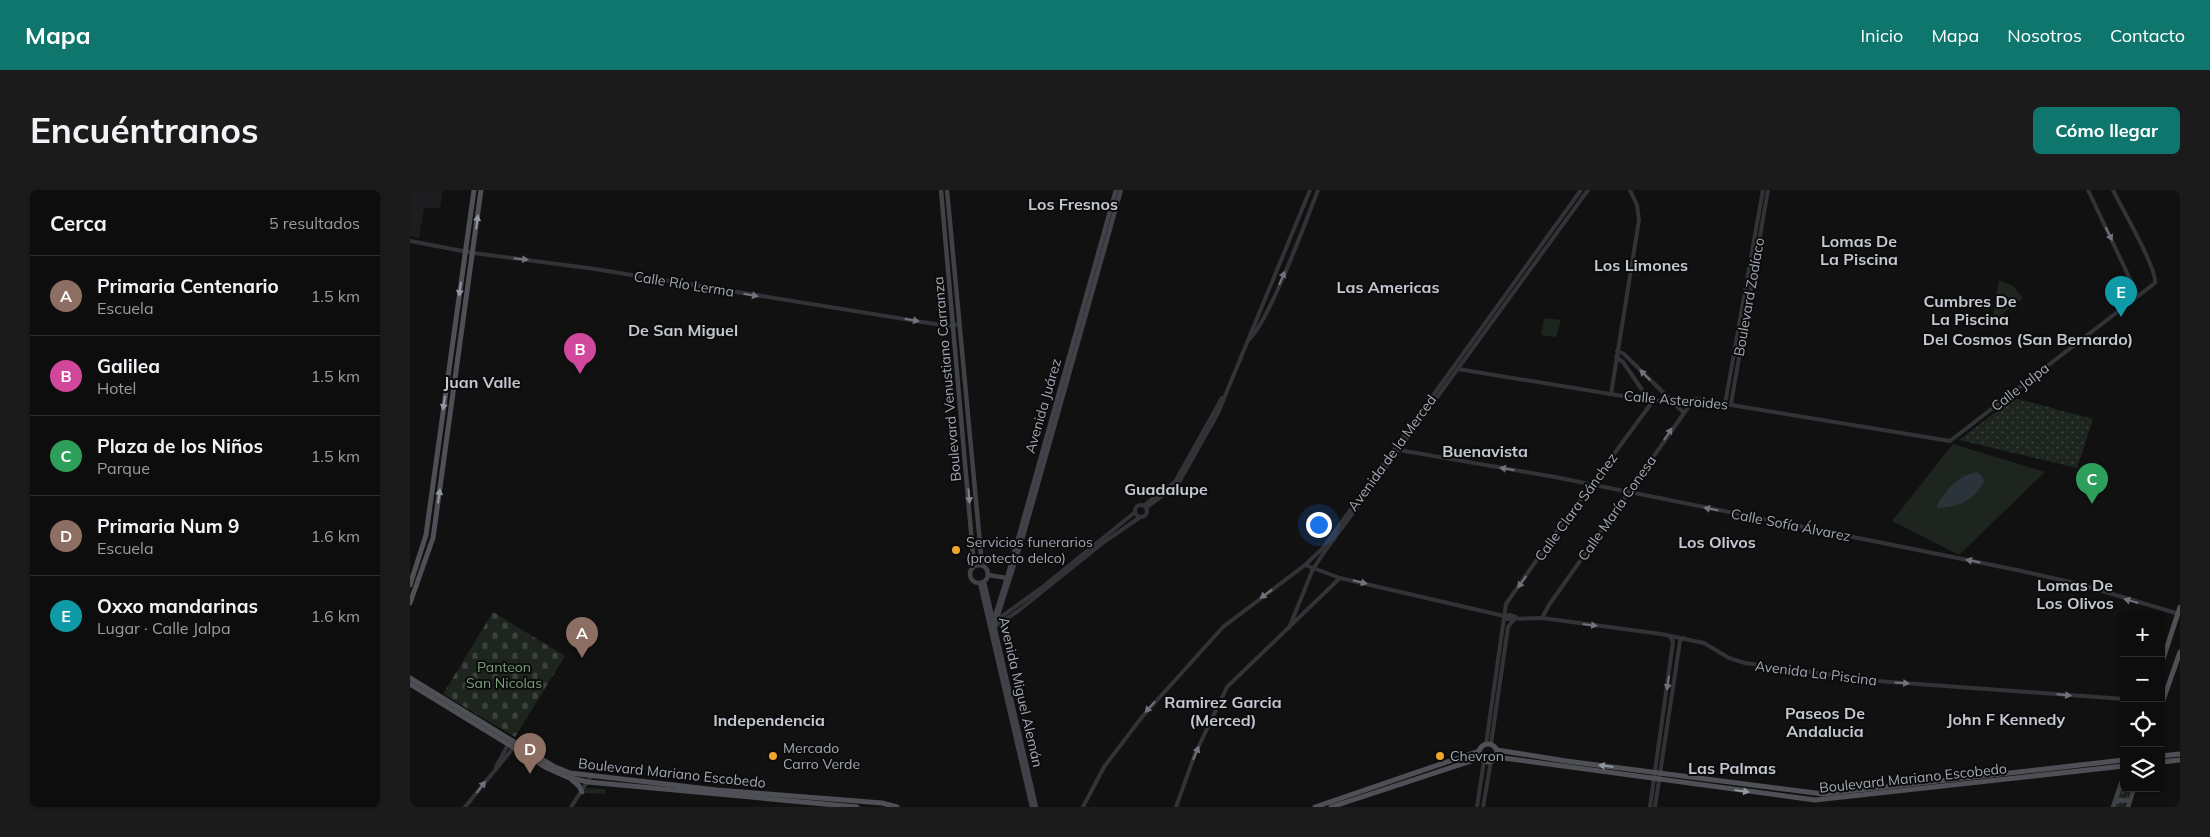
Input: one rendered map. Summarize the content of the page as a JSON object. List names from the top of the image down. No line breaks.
{"streets":{"main road":["Boulevard Venustiano Carranza","Avenida Juárez","Avenida Miguel Alemán","Boulevard Mariano Escobedo"],"street":["Calle Río Lerma","Boulevard Zodíaco","Calle Jalpa","Calle Asteroides","Avenida de la Merced","Calle Clara Sánchez","Calle María Conesa","Calle Sofía Álvarez","Avenida La Piscina"]},"crossings":[["Calle Río Lerma","Boulevard Venustiano Carranza"],["Boulevard Zodíaco","Calle Asteroides"],["Boulevard Venustiano Carranza","Avenida Miguel Alemán"],["Calle Jalpa","Calle Asteroides"],["Calle Asteroides","Avenida de la Merced"],["Calle Asteroides","Calle Clara Sánchez"],["Calle Asteroides","Calle María Conesa"],["Avenida Juárez","Avenida Miguel Alemán"],["Avenida de la Merced","Calle Sofía Álvarez"],["Avenida de la Merced","Avenida La Piscina"],["Calle Clara Sánchez","Calle Sofía Álvarez"],["Calle Clara Sánchez","Avenida La Piscina"],["Calle Clara Sánchez","Boulevard Mariano Escobedo"],["Calle María Conesa","Calle Sofía Álvarez"],["Calle María Conesa","Avenida La Piscina"]],"one_way":["Calle Río Lerma","Calle Clara Sánchez","Calle María Conesa","Calle Sofía Álvarez","Avenida La Piscina"],"districts":["Los Fresnos","Lomas De La Piscina","Los Limones","Las Americas","Cumbres De La Piscina","De San Miguel","Del Cosmos (San Bernardo)","Juan Valle","Buenavista","Guadalupe","Los Olivos","Lomas De Los Olivos","Ramirez Garcia (Merced)","Paseos De Andalucia","John F Kennedy","Independencia","Las Palmas"],"parks":["Panteon San Nicolas"],"places":["Servicios funerarios (protecto delco)","Mercado Carro Verde","Chevron"],"page":{"header":"Mapa","nav":["Inicio","Mapa","Nosotros","Contacto"],"buttons":"Cómo llegar","title":"Encuéntranos","heading":["Cerca","5 resultados"],"list":[{"mark":"A","name":"Primaria Centenario","note":"Escuela","value":"1.5 km"},{"mark":"B","name":"Galilea","note":"Hotel","value":"1.5 km"},{"mark":"C","name":"Plaza de los Niños","note":"Parque","value":"1.5 km"},{"mark":"D","name":"Primaria Num 9","note":"Escuela","value":"1.6 km"},{"mark":"E","name":"Oxxo mandarinas","note":"Lugar · Calle Jalpa","value":"1.6 km"}],"pins":["E","B","C","A","D"],"map_buttons":["+","−"]}}
